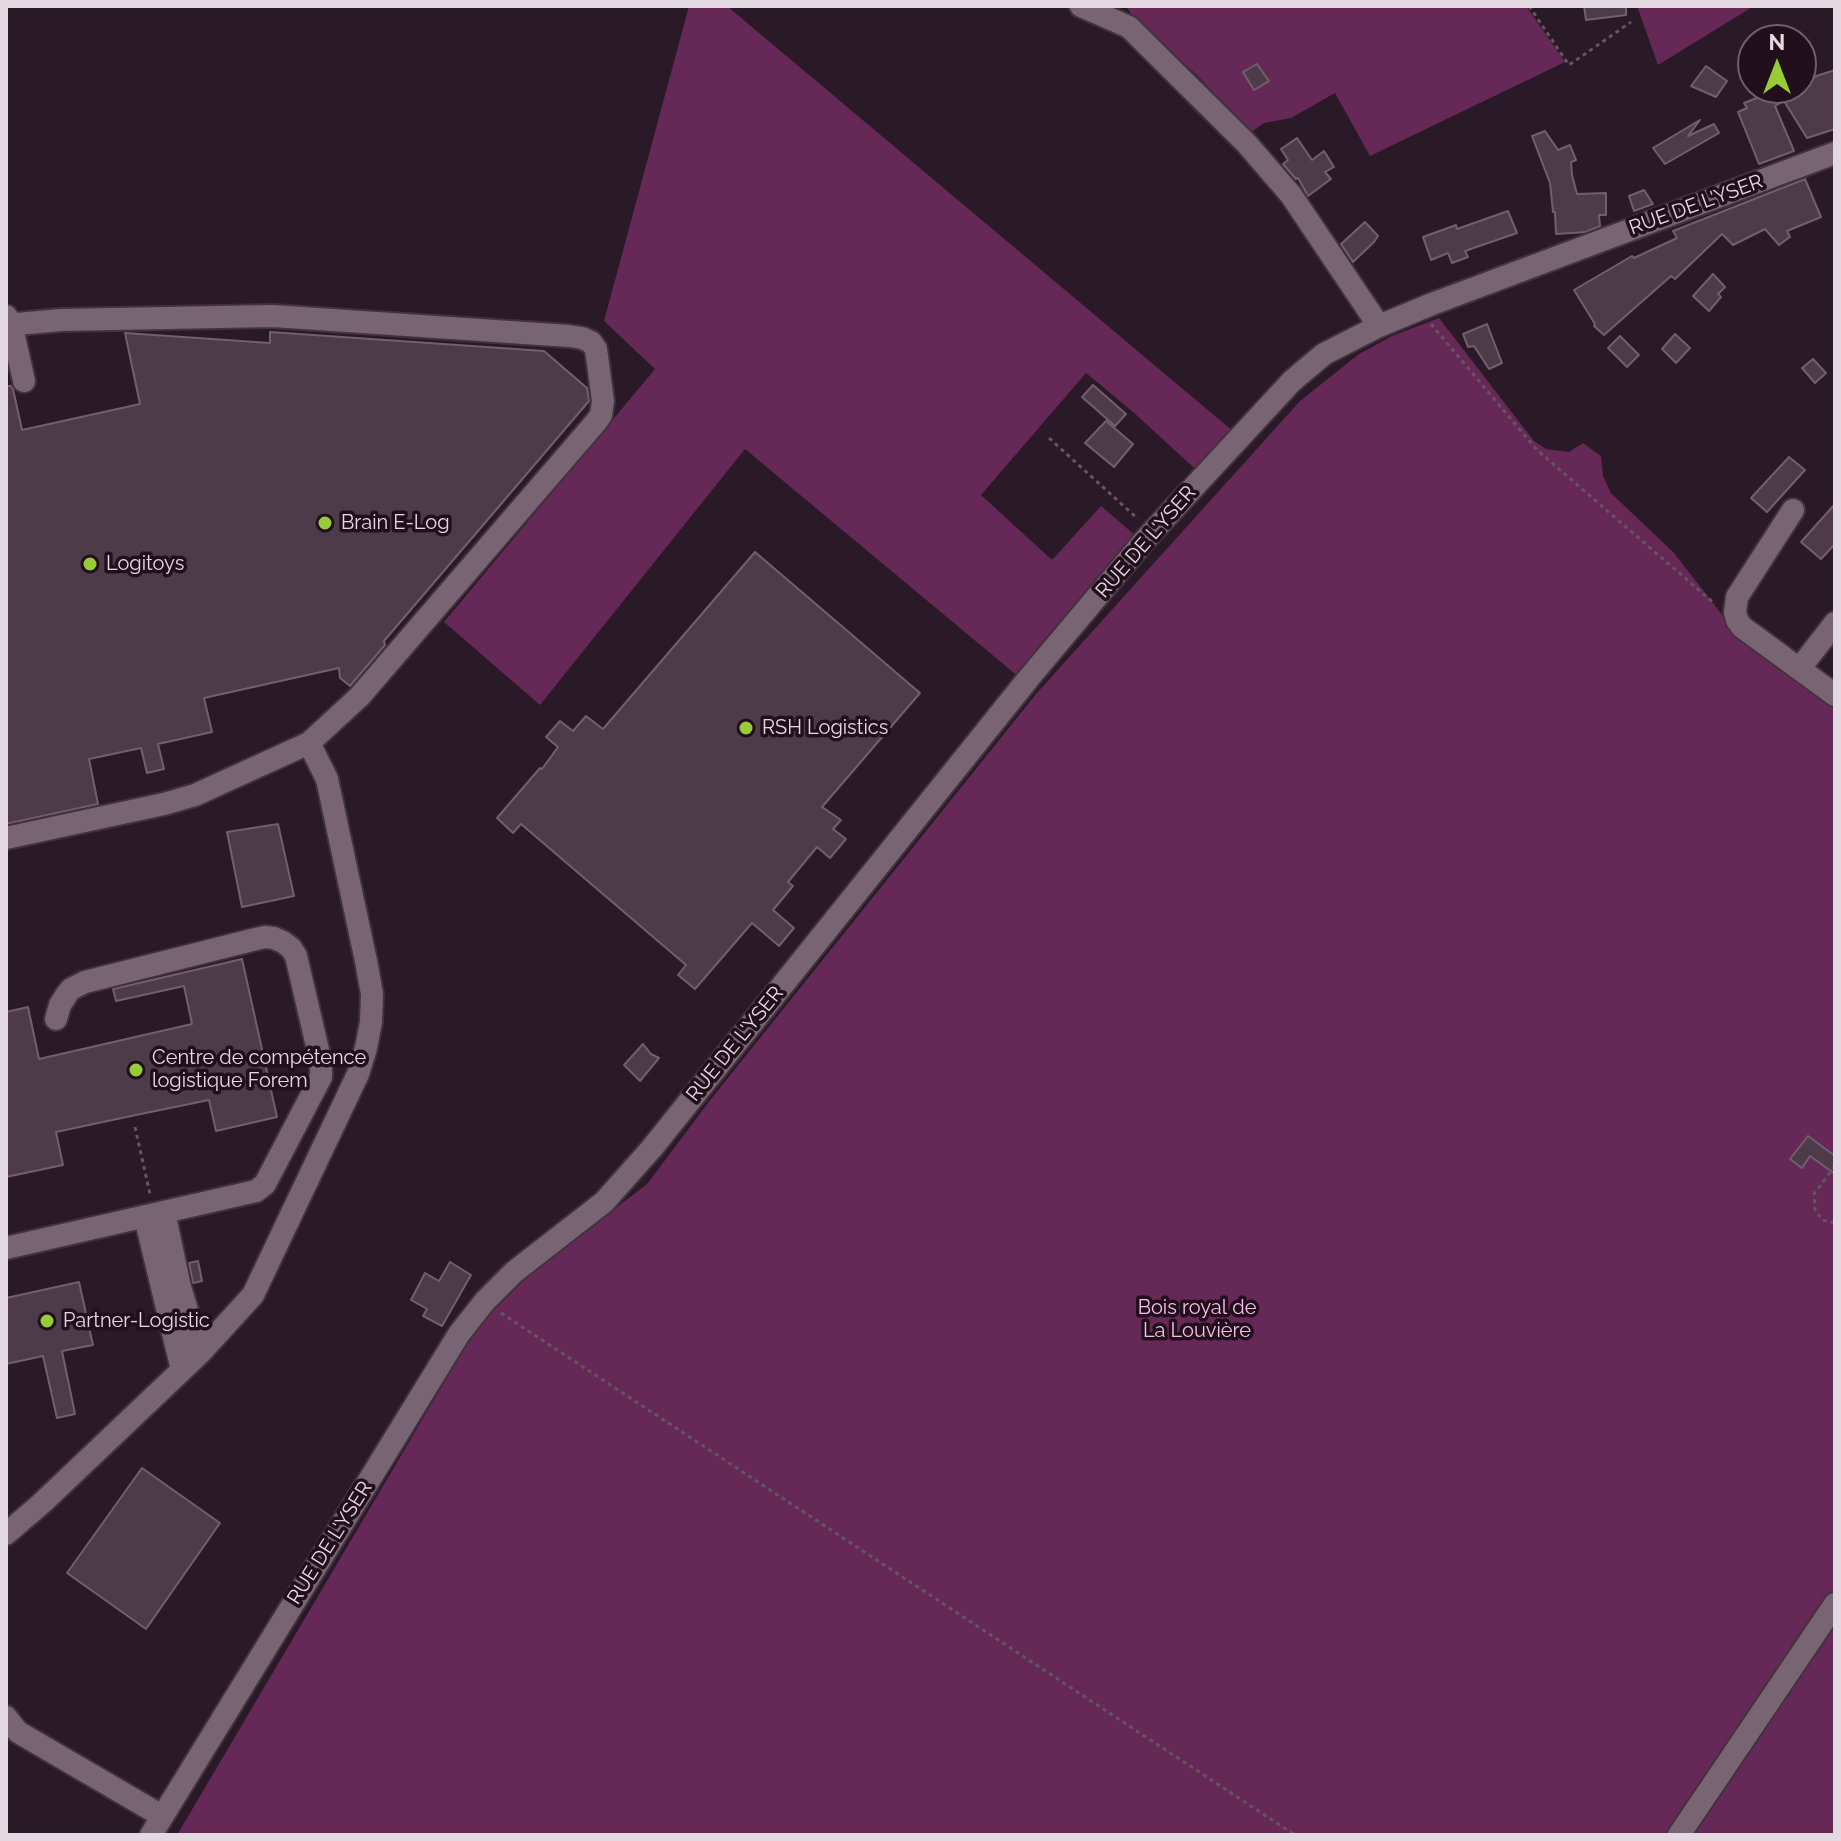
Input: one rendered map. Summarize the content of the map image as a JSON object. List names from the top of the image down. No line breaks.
{"streets":{"street":["RUE DE L'YSER"]},"parks":["Bois royal de La Louvière"],"places":["Brain E-Log","Logitoys","RSH Logistics","Centre de compétence logistique Forem","Partner-Logistic"],"north":"top"}
